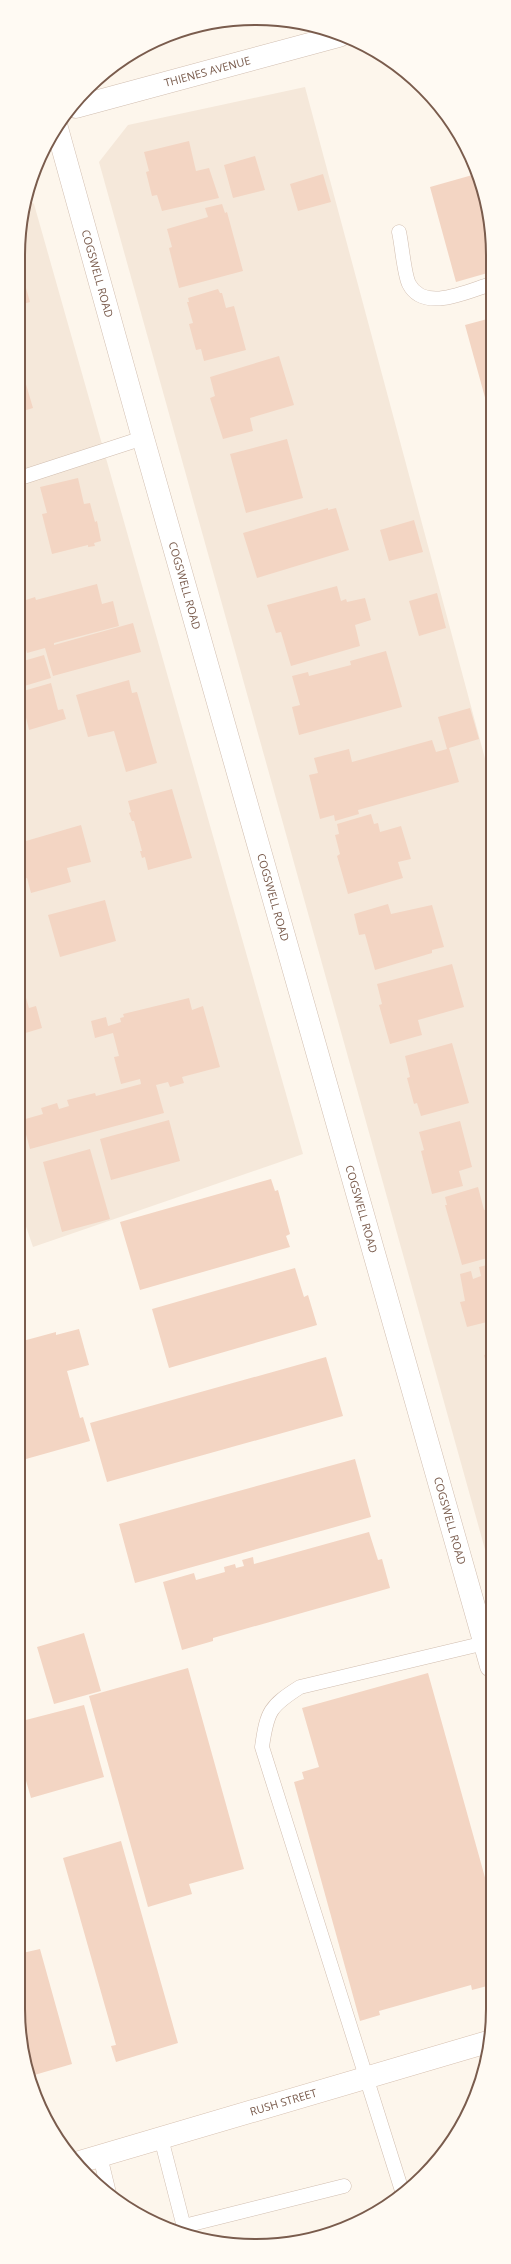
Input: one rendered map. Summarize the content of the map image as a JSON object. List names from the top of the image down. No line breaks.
{"streets":{"street":["THIENES AVENUE","COGSWELL ROAD","RUSH STREET"]}}
